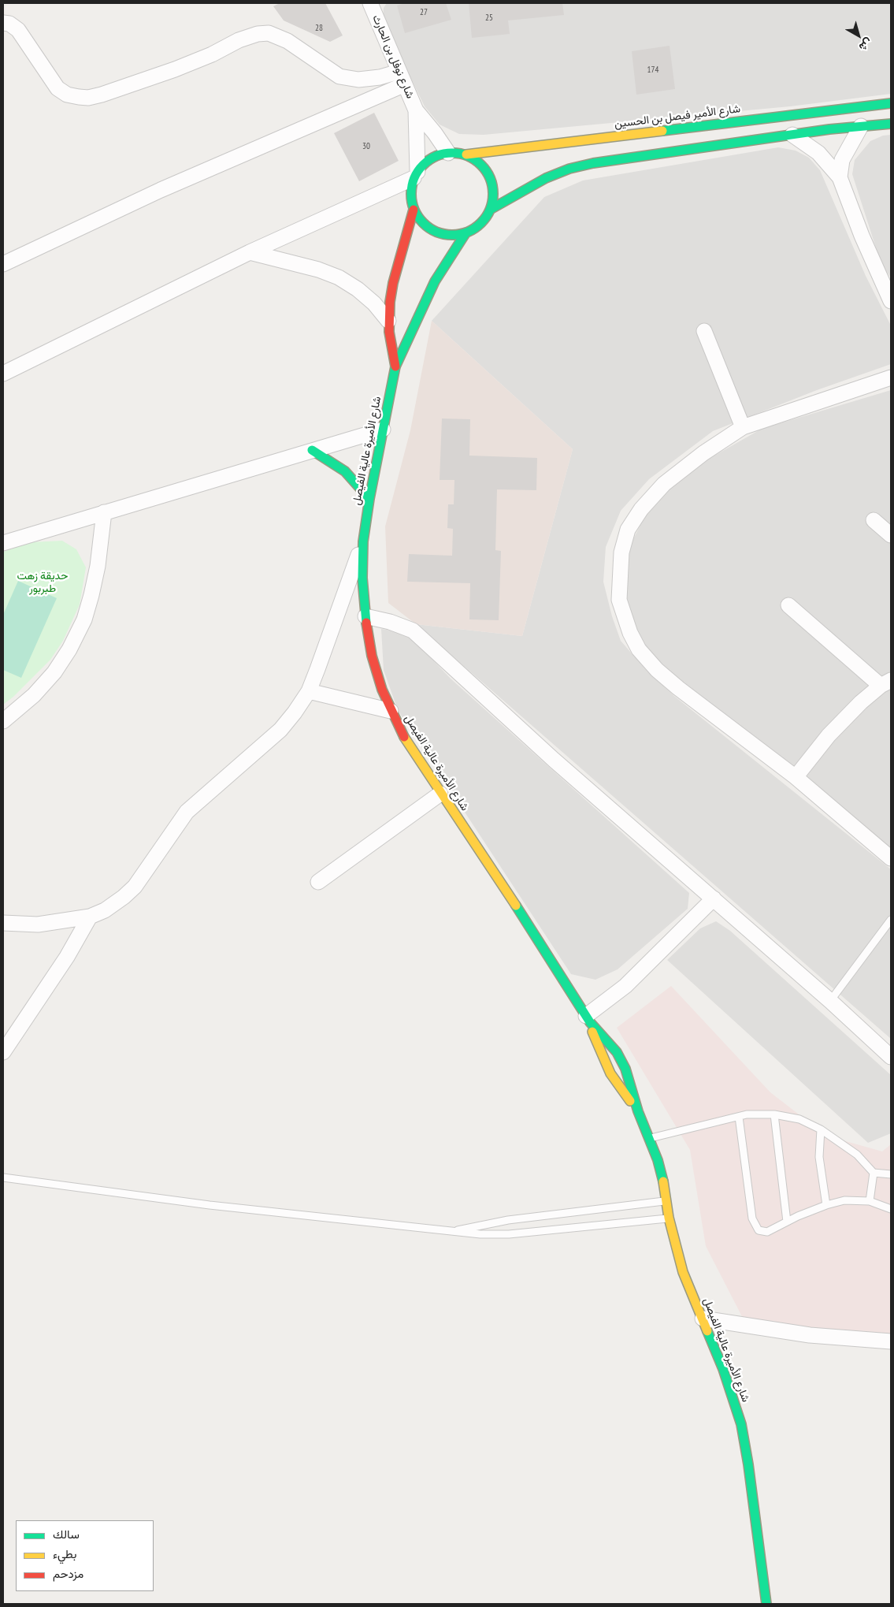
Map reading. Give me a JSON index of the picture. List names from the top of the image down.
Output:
{
  "streets": {
    "street": ["شارع نوفل بن الحارث", "شارع الأمير فيصل بن الحسين", "شارع الأميرة عالية الفيصل"]
  },
  "crossings": [
    ["شارع نوفل بن الحارث", "شارع الأمير فيصل بن الحسين"],
    ["شارع نوفل بن الحارث", "شارع الأميرة عالية الفيصل"],
    ["شارع الأمير فيصل بن الحسين", "شارع الأميرة عالية الفيصل"]
  ],
  "parks": ["حديقة زهت طبربور"],
  "house_numbers": [
    "27",
    "25",
    "28",
    "174",
    "30"
  ],
  "legend": ["سالك", "بطيء", "مزدحم"],
  "north": "bottom right"
}
